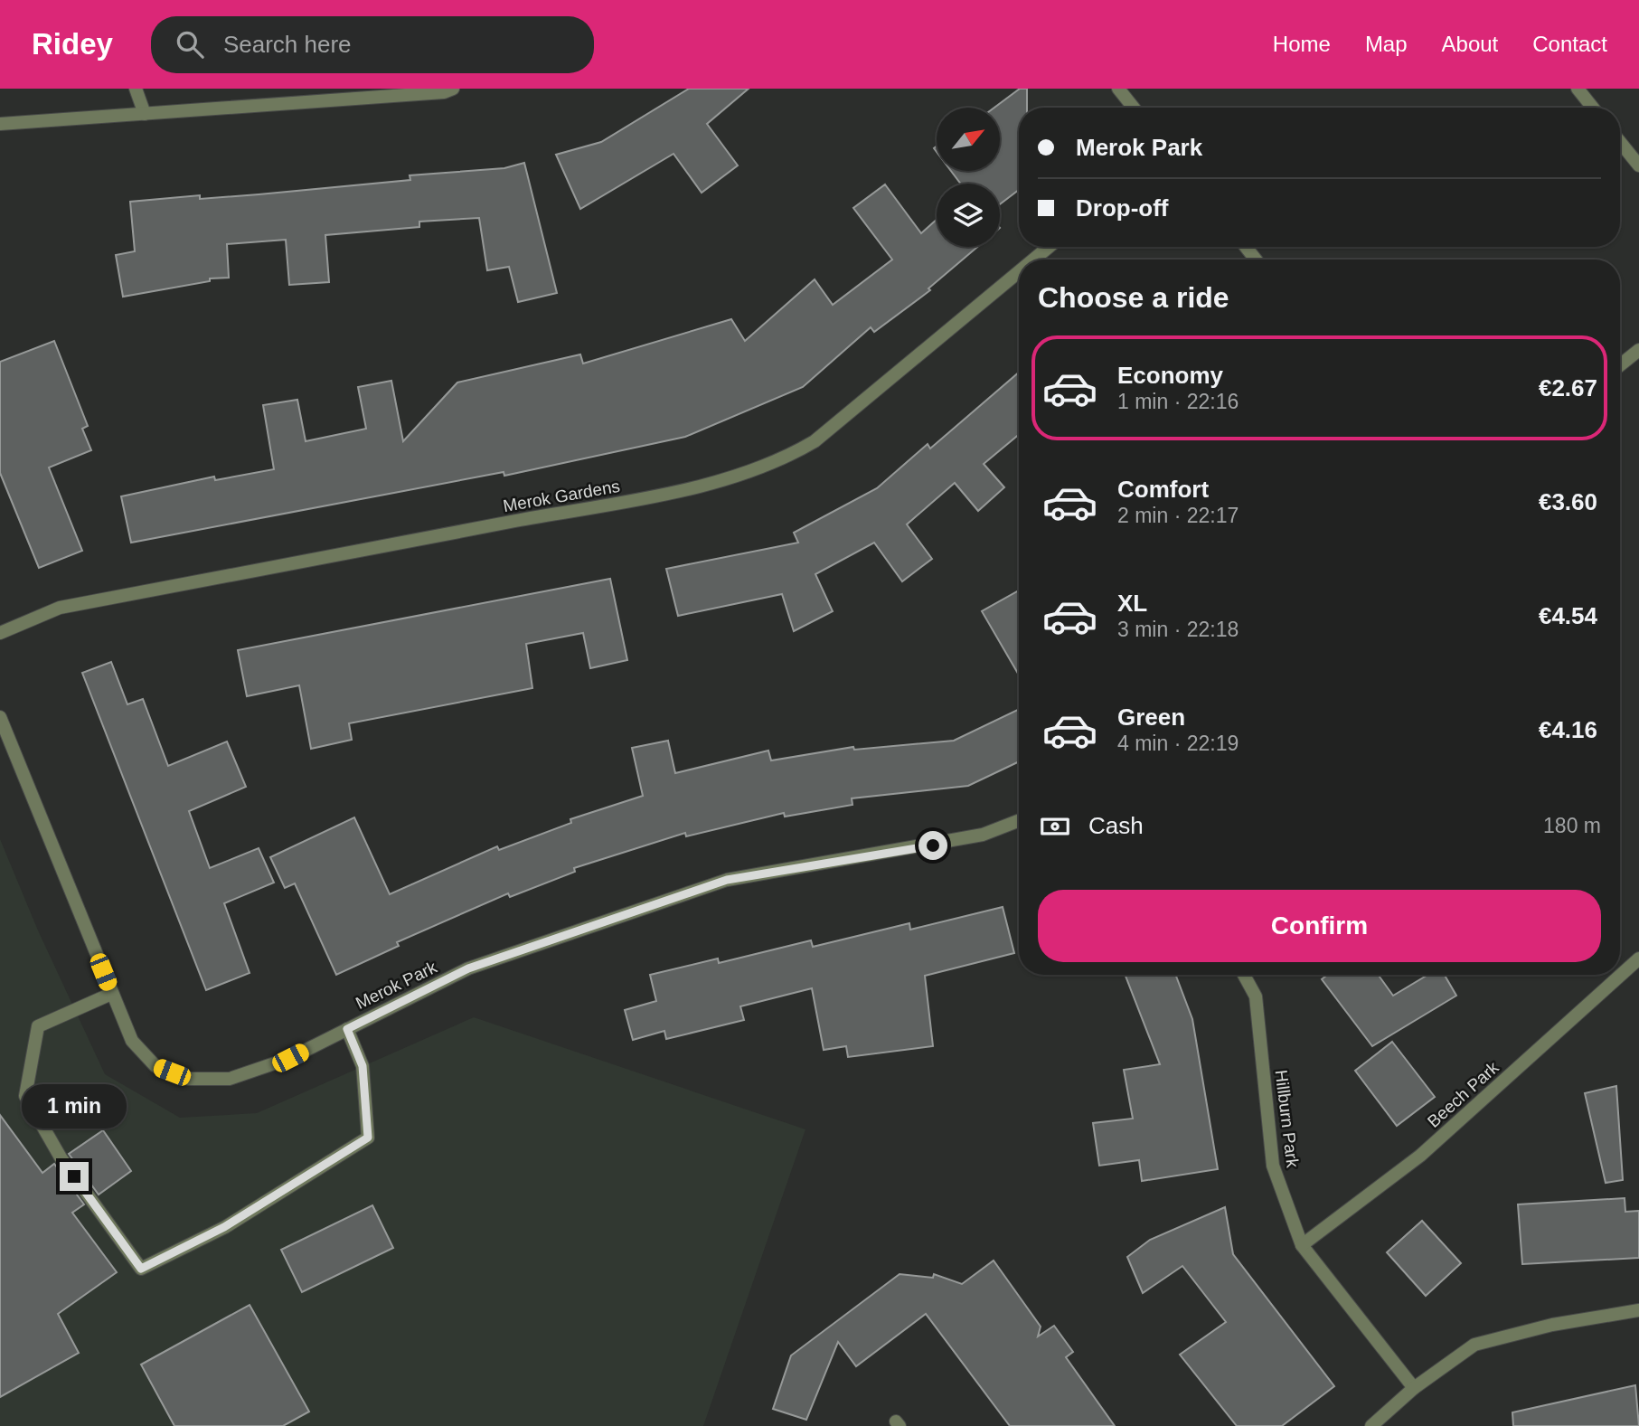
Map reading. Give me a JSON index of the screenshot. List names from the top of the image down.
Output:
{
  "streets": {
    "street": [
      "Merok Gardens",
      "Merok Park",
      "Beech Park",
      "Hillburn Park"
    ]
  },
  "crossings": [
    ["Beech Park", "Hillburn Park"]
  ],
  "north": "top right",
  "page": {
    "header": "Ridey",
    "search": "Search here",
    "nav": [
      "Home",
      "Map",
      "About",
      "Contact"
    ],
    "banner": ["Merok Park", "Drop-off"],
    "heading": "Choose a ride",
    "list": [
      {
        "name": "Economy",
        "note": "1 min · 22:16",
        "value": "€2.67"
      },
      {
        "name": "Comfort",
        "note": "2 min · 22:17",
        "value": "€3.60"
      },
      {
        "name": "XL",
        "note": "3 min · 22:18",
        "value": "€4.54"
      },
      {
        "name": "Green",
        "note": "4 min · 22:19",
        "value": "€4.16"
      }
    ],
    "pay": ["Cash", "180 m"],
    "buttons": "Confirm",
    "bubble": "1 min"
  }
}
